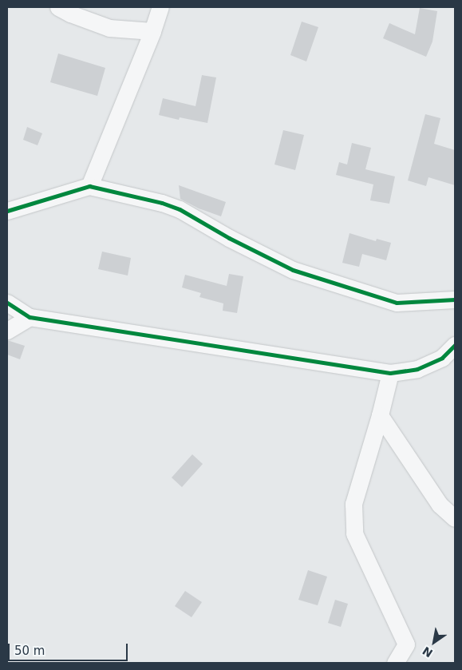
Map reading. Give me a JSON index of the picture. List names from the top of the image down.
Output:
{
  "scale_bar": "50 m",
  "north": "bottom left"
}
